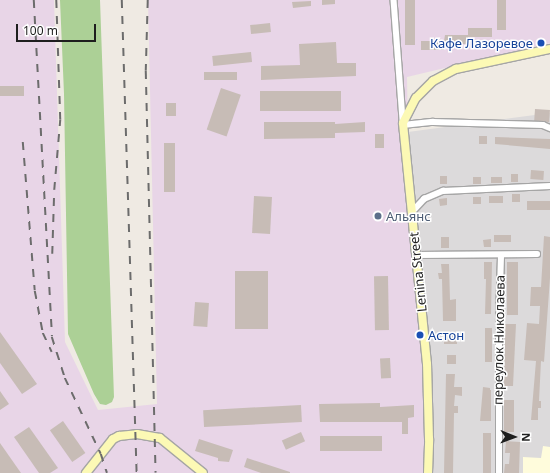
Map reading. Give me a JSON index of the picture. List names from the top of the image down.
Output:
{
  "streets": {
    "main road": ["Lenina Street"],
    "street": ["переулок Николаева"]
  },
  "crossings": [
    ["Lenina Street", "переулок Николаева"]
  ],
  "places": ["Кафе Лазоревое", "Альянс", "Астон"],
  "scale_bar": "100 m",
  "north": "right"
}
